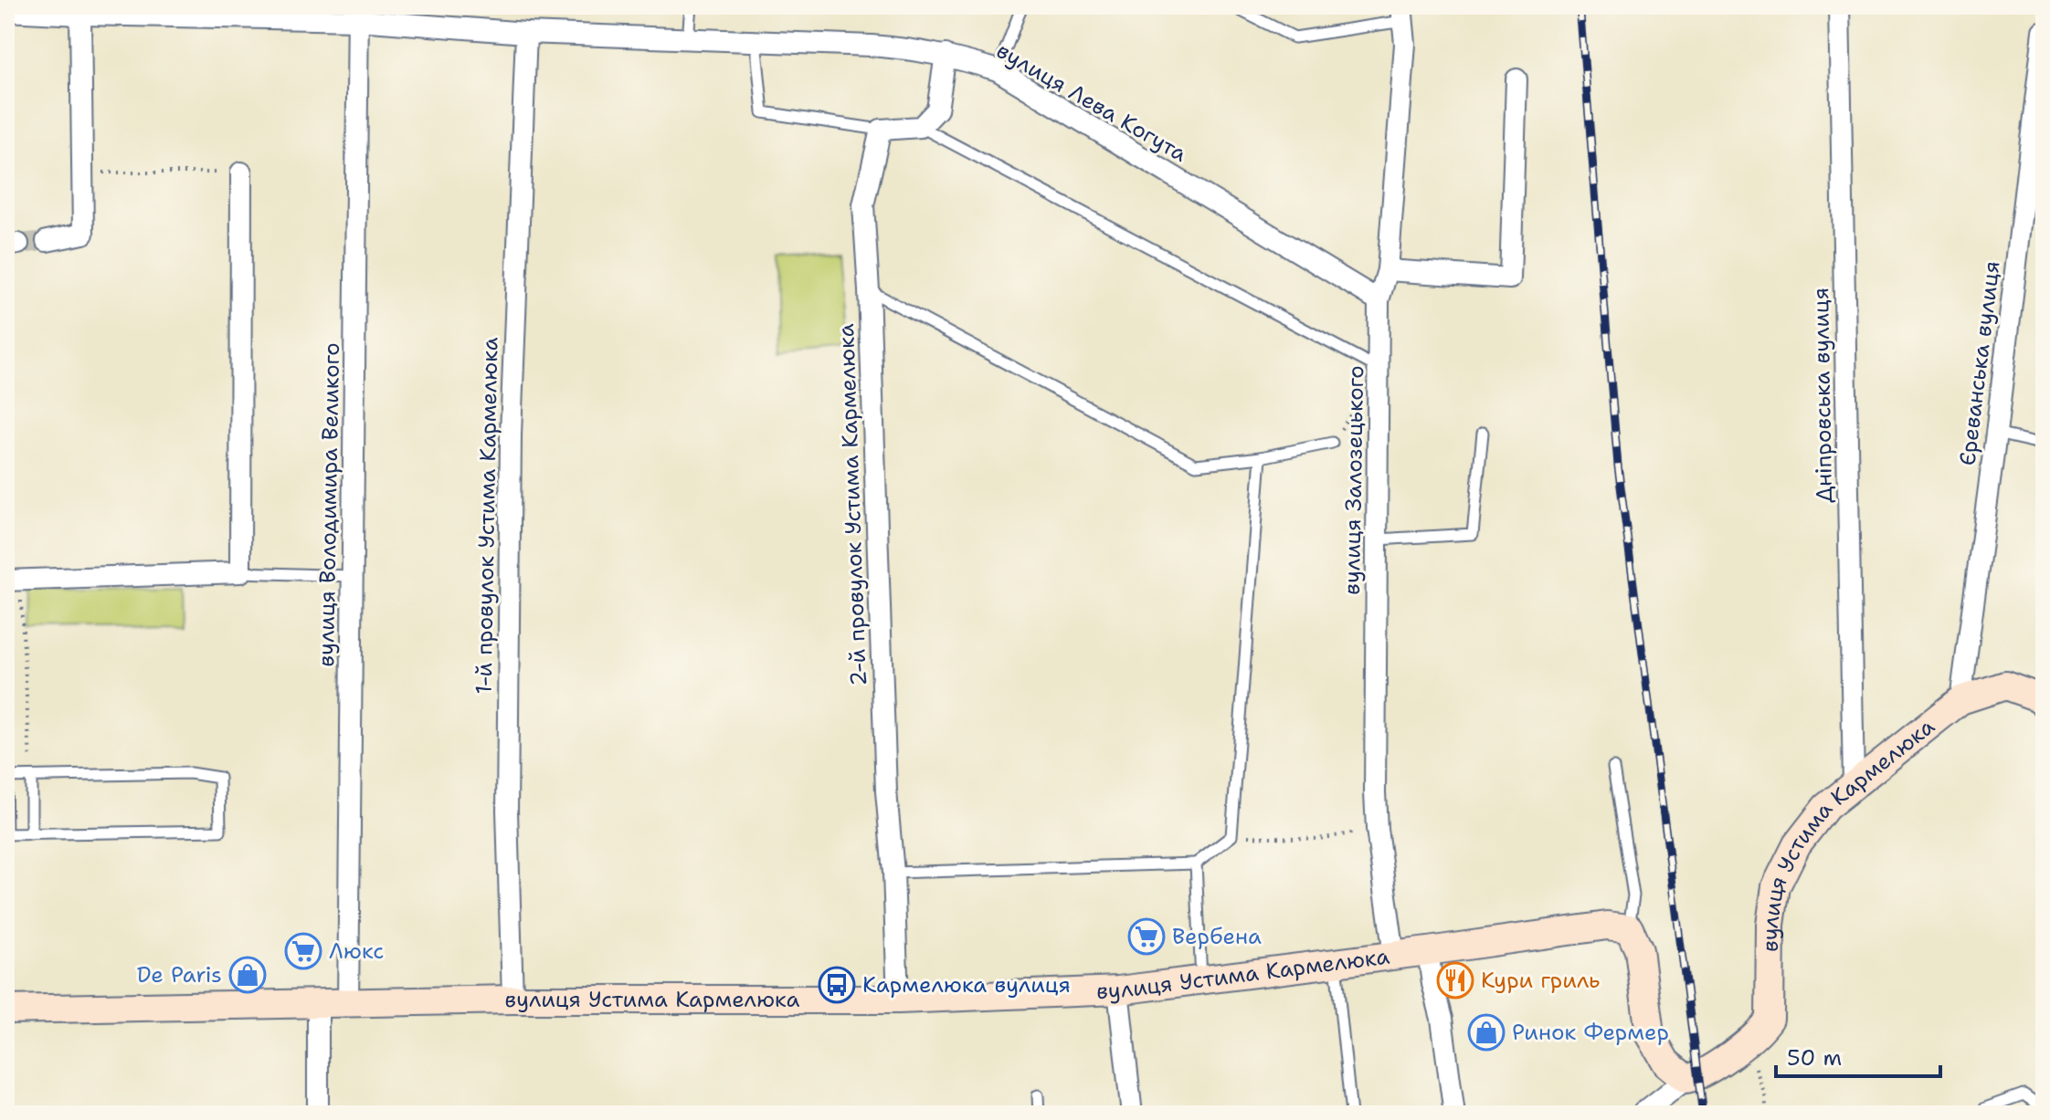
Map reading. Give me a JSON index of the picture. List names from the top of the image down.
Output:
{
  "streets": {
    "street": [
      "вулиця Лева Когута",
      "Єреванська вулиця",
      "Дніпровська вулиця",
      "вулиця Залозецького",
      "вулиця Володимира Великого",
      "2-й провулок Устима Кармелюка",
      "1-й провулок Устима Кармелюка",
      "вулиця Устима Кармелюка"
    ]
  },
  "crossings": [
    ["вулиця Лева Когута", "вулиця Залозецького"],
    ["вулиця Лева Когута", "вулиця Володимира Великого"],
    ["вулиця Лева Когута", "1-й провулок Устима Кармелюка"],
    ["Єреванська вулиця", "вулиця Устима Кармелюка"],
    ["Дніпровська вулиця", "вулиця Устима Кармелюка"],
    ["вулиця Залозецького", "вулиця Устима Кармелюка"],
    ["вулиця Володимира Великого", "вулиця Устима Кармелюка"],
    ["2-й провулок Устима Кармелюка", "вулиця Устима Кармелюка"],
    ["1-й провулок Устима Кармелюка", "вулиця Устима Кармелюка"]
  ],
  "places": {
    "supermarket": ["Вербена", "Люкс"],
    "shop": ["De Paris", "Ринок Фермер"],
    "restaurant": ["Кури гриль"],
    "bus stop": ["Кармелюка вулиця"]
  },
  "scale_bar": "50 m"
}
